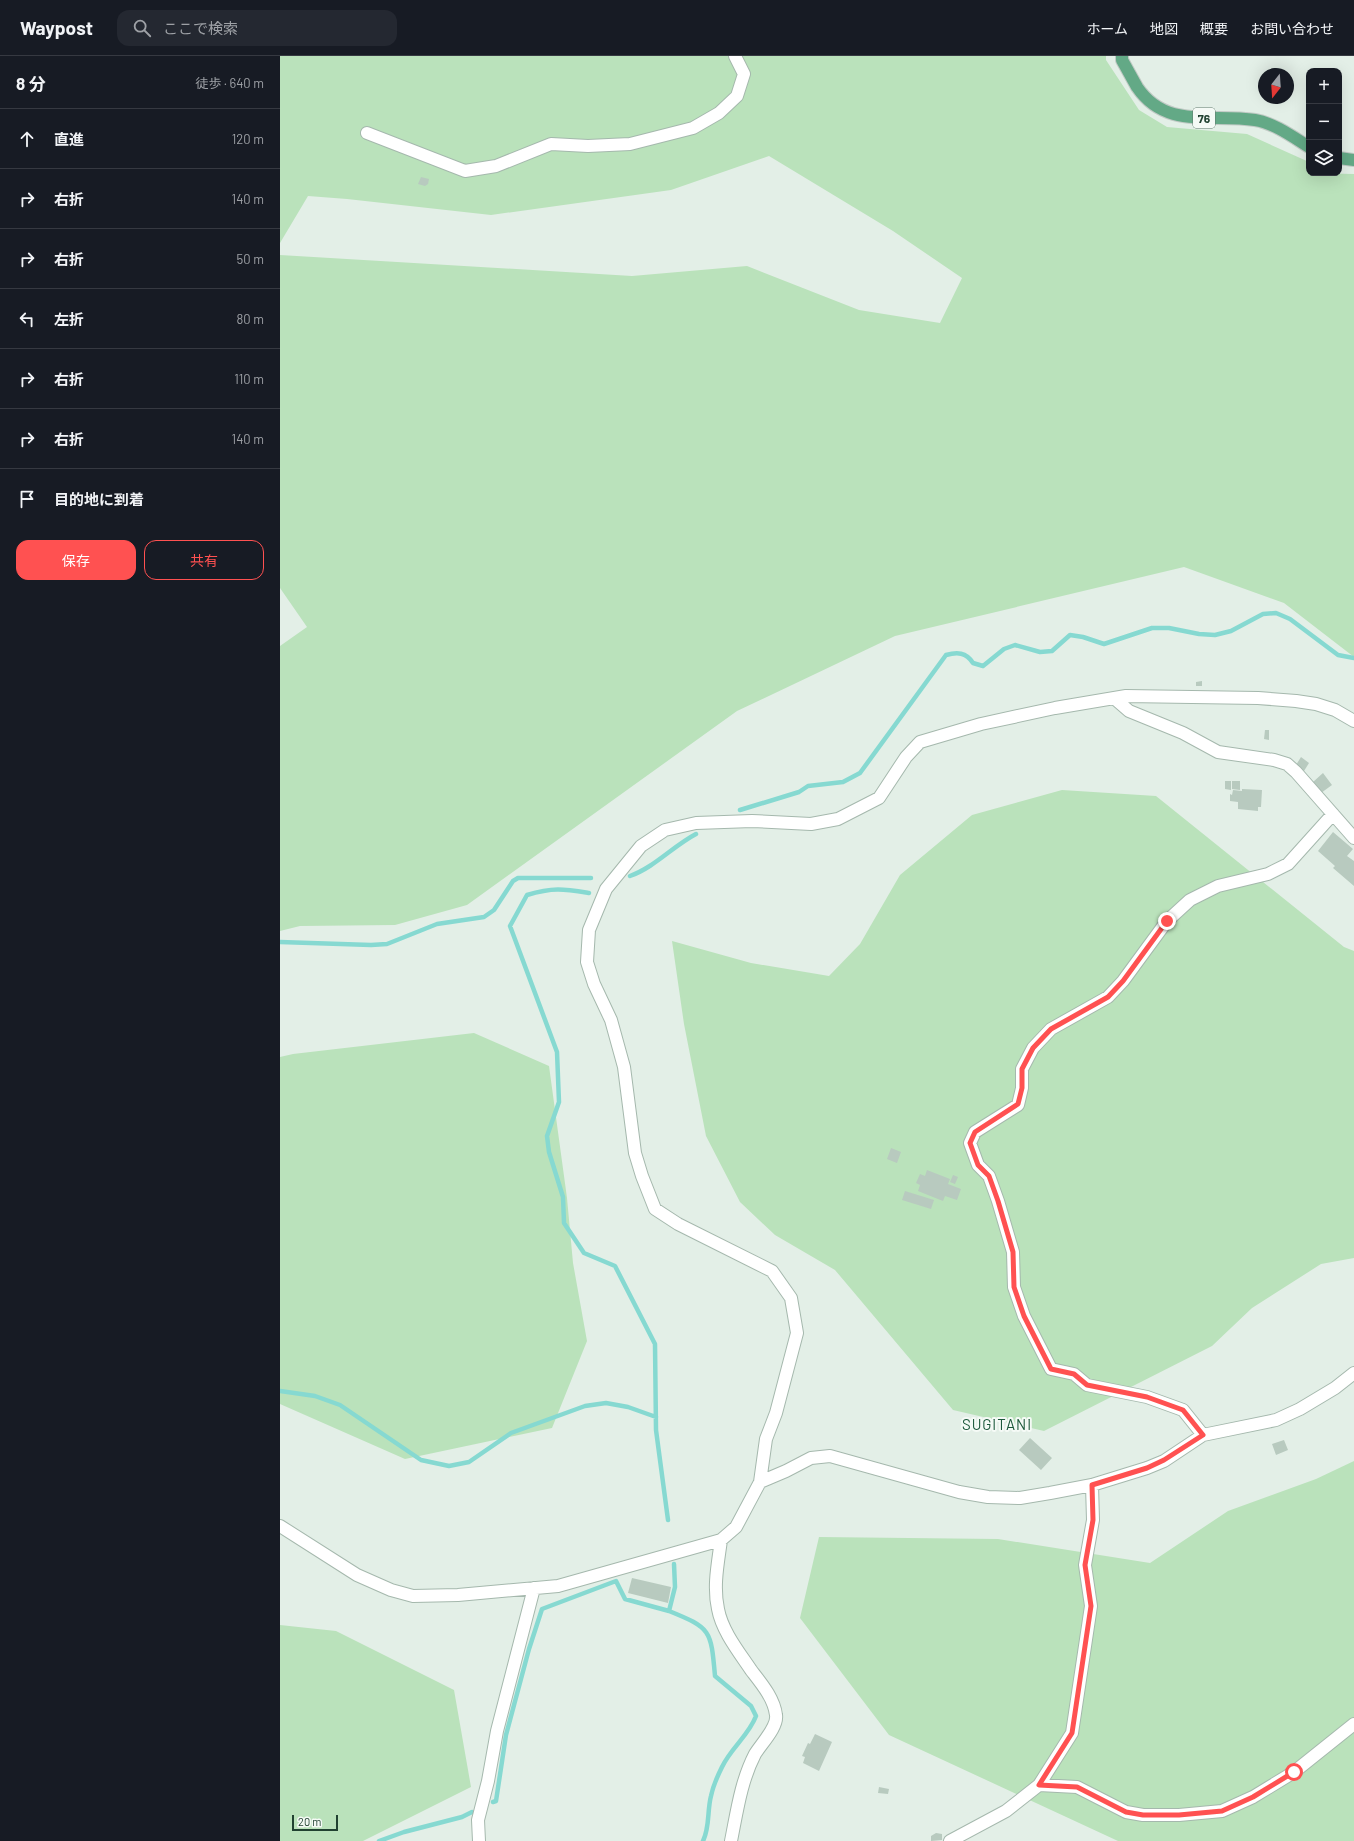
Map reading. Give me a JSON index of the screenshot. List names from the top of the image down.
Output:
{
  "streets": {
    "main road": ["76"]
  },
  "districts": ["SUGITANI"],
  "scale_bar": "20 m",
  "north": "bottom",
  "page": {
    "header": "Waypost",
    "search": "ここで検索",
    "nav": [
      "ホーム",
      "地図",
      "概要",
      "お問い合わせ"
    ],
    "heading": ["8 分", "徒歩 · 640 m"],
    "map_buttons": ["+", "−"],
    "list": [
      ["直進", "120 m"],
      ["右折", "140 m"],
      ["右折", "50 m"],
      ["左折", "80 m"],
      ["右折", "110 m"],
      ["右折", "140 m"],
      "目的地に到着"
    ],
    "buttons": ["保存", "共有"],
    "scale": "20 m"
  }
}
